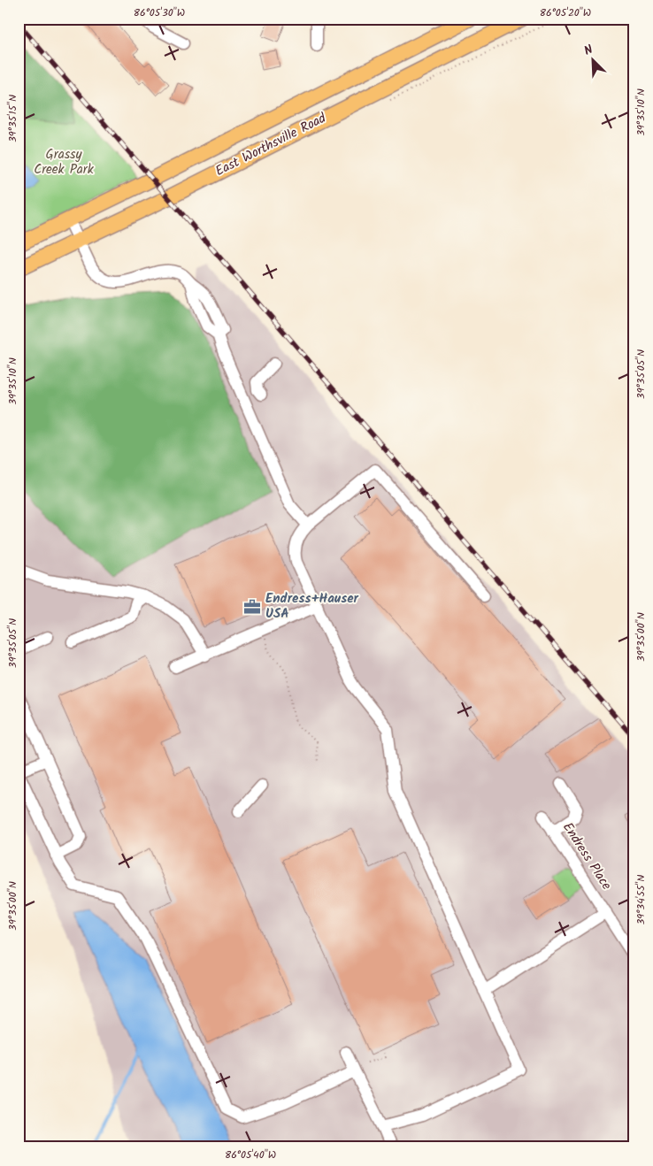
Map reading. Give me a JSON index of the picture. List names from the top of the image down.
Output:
{
  "streets": {
    "main road": ["East Worthsville Road"],
    "street": ["Endress Place"]
  },
  "parks": ["Grassy Creek Park"],
  "places": {
    "office": ["Endress+Hauser USA"]
  },
  "north": "top left",
  "coordinates": [
    "86°05'30\"W",
    "86°05'20\"W",
    "39°35'10\"N",
    "39°35'15\"N",
    "39°35'05\"N",
    "39°35'00\"N",
    "39°34'55\"N",
    "86°05'40\"W"
  ]
}
